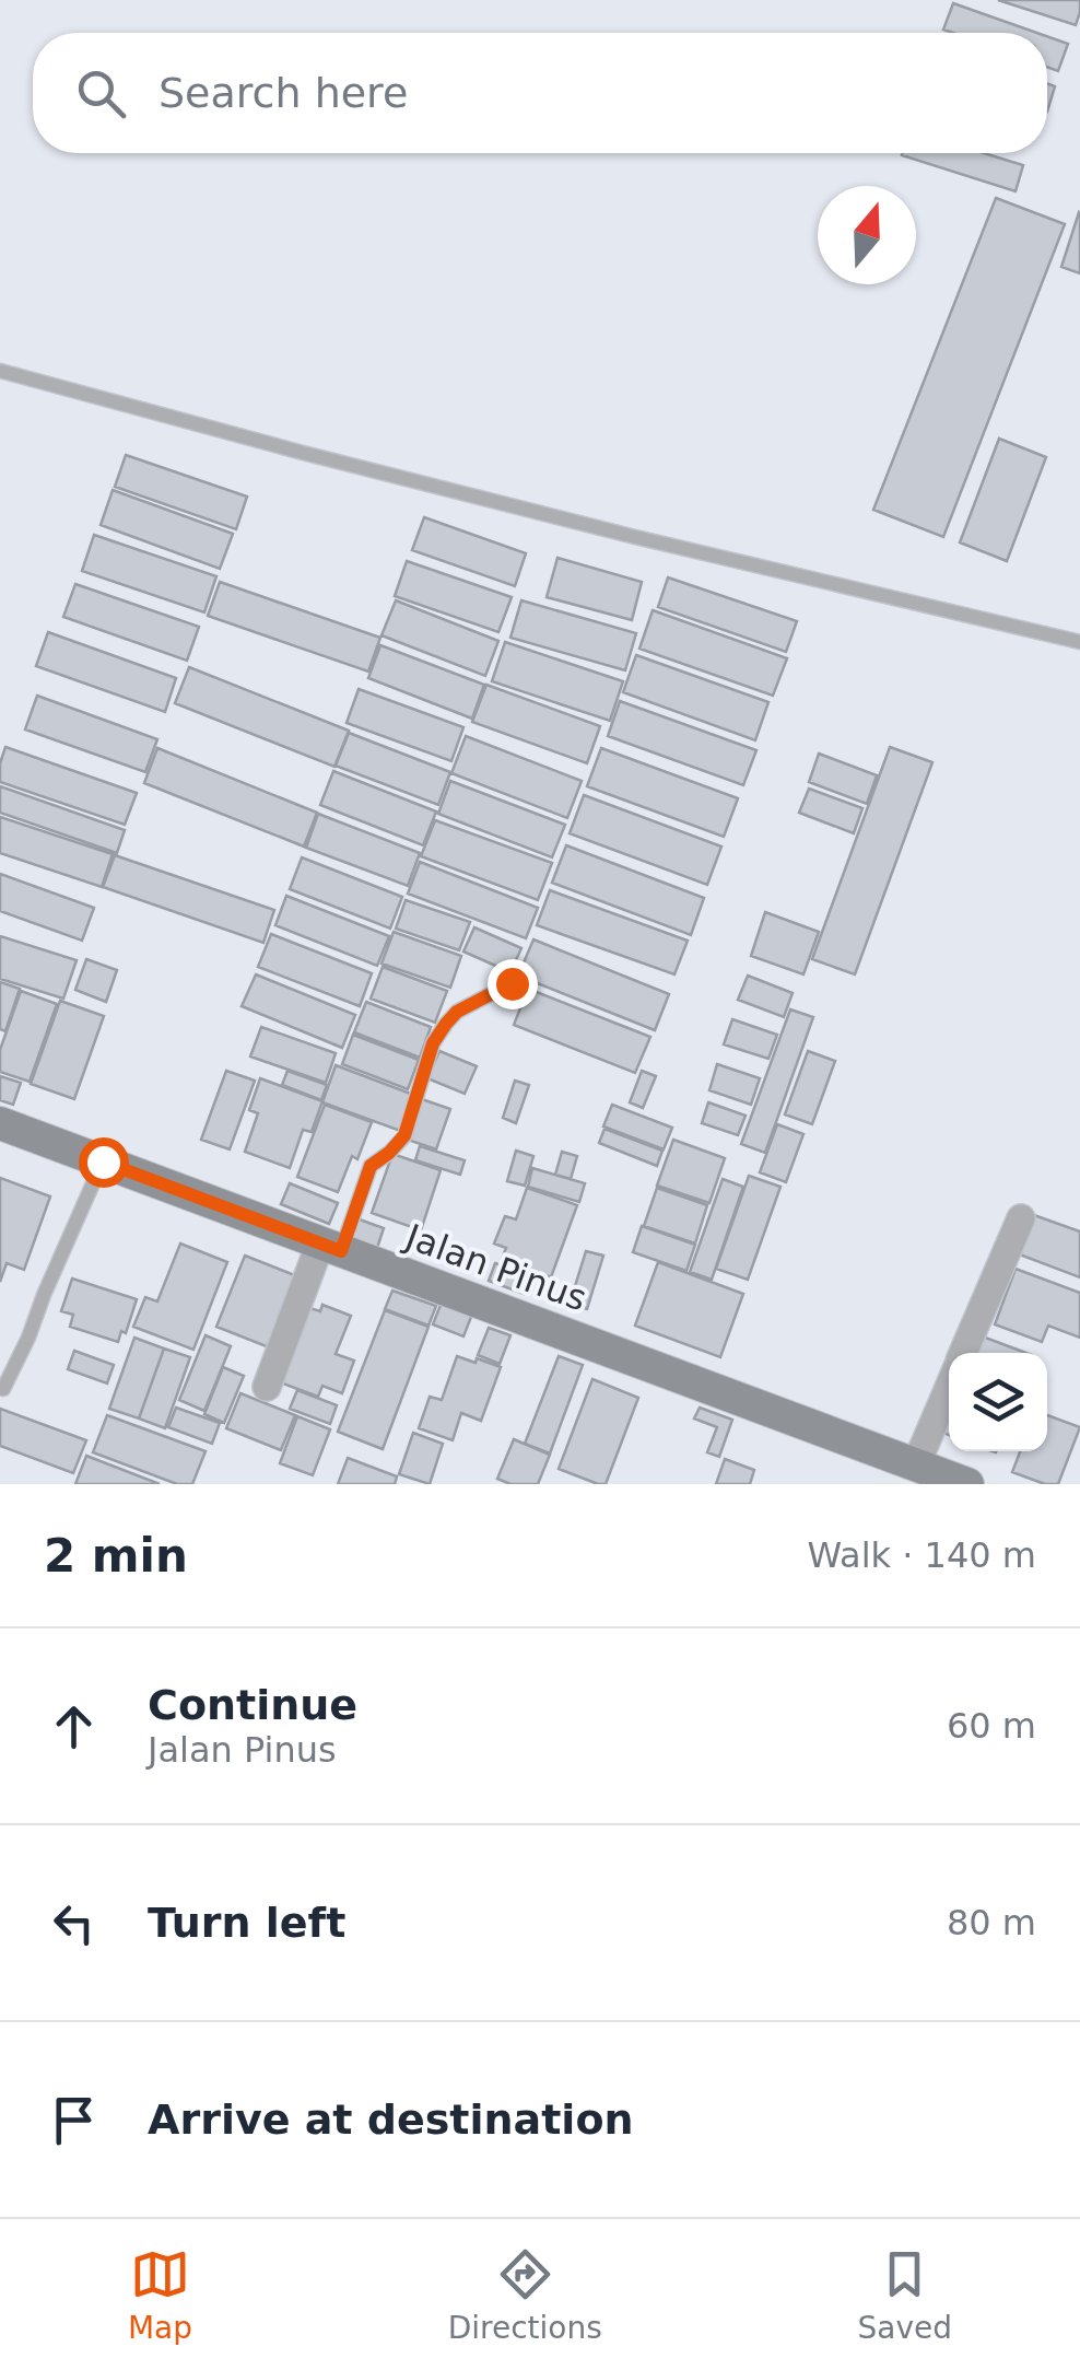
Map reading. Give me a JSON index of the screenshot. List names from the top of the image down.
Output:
{
  "streets": {
    "street": ["Jalan Pinus"]
  },
  "north": "top",
  "page": {
    "search": "Search here",
    "heading": ["2 min", "Walk · 140 m"],
    "list": [
      ["Continue", "Jalan Pinus", "60 m"],
      ["Turn left", "80 m"],
      "Arrive at destination"
    ],
    "nav": ["Map", "Directions", "Saved"]
  }
}
